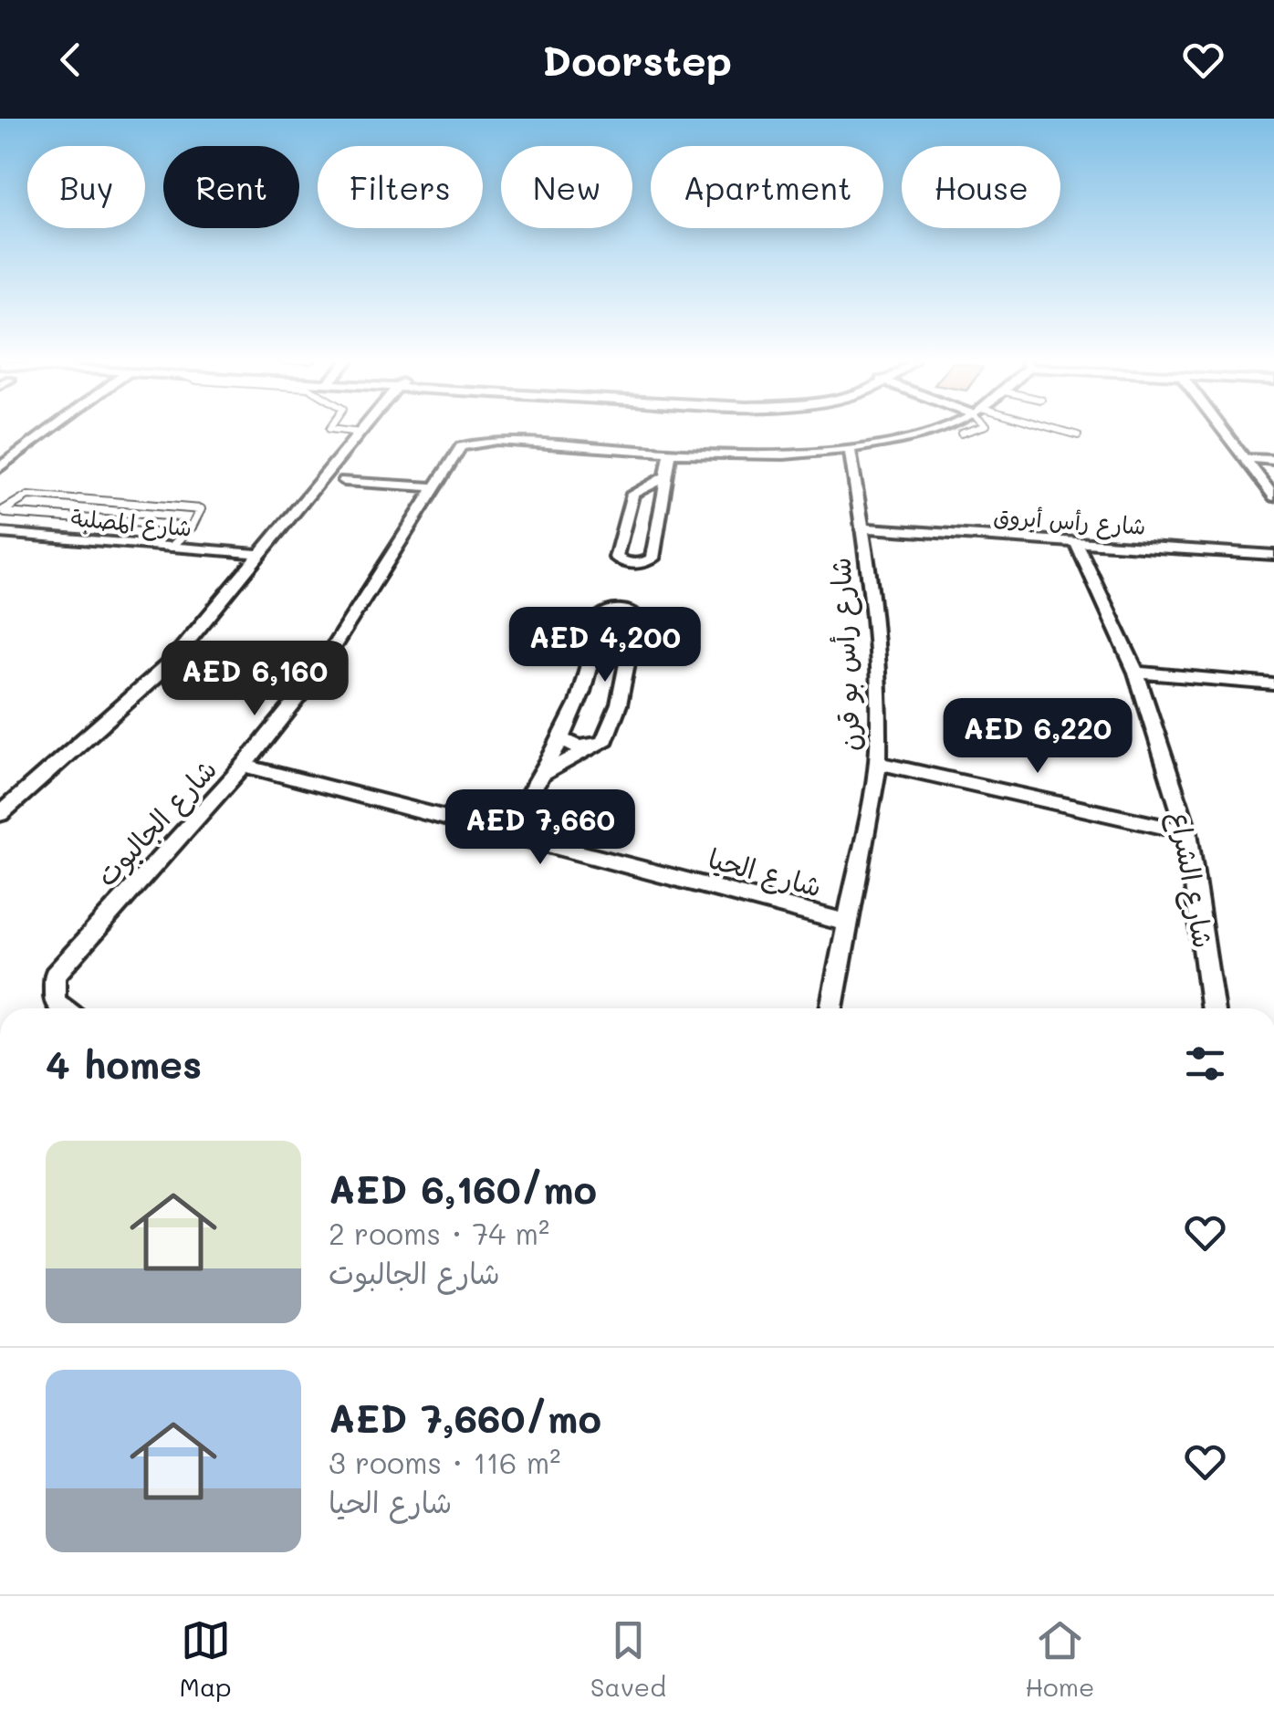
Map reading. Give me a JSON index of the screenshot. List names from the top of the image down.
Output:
{
  "streets": {
    "street": [
      "شارع رأس أبروق",
      "شارع المصلبة",
      "شارع رأس بو قرن",
      "شارع الجالبوت",
      "شارع الحيا",
      "شارع الشراع"
    ]
  },
  "crossings": [
    ["شارع رأس أبروق", "شارع رأس بو قرن"],
    ["شارع رأس أبروق", "شارع الشراع"],
    ["شارع رأس بو قرن", "شارع الحيا"],
    ["شارع الجالبوت", "شارع الحيا"]
  ],
  "page": {
    "header": "Doorstep",
    "chip": [
      "Buy",
      "Rent",
      "Filters",
      "New",
      "Apartment",
      "House"
    ],
    "price": [
      "AED 4,200",
      "AED 6,160",
      "AED 6,220",
      "AED 7,660"
    ],
    "heading": "4 homes",
    "list": [
      {
        "name": "AED 6,160/mo",
        "note": "2 rooms · 74 m² · شارع الجالبوت"
      },
      {
        "name": "AED 7,660/mo",
        "note": "3 rooms · 116 m² · شارع الحيا"
      }
    ],
    "tabs": ["Map", "Saved", "Home"]
  }
}
